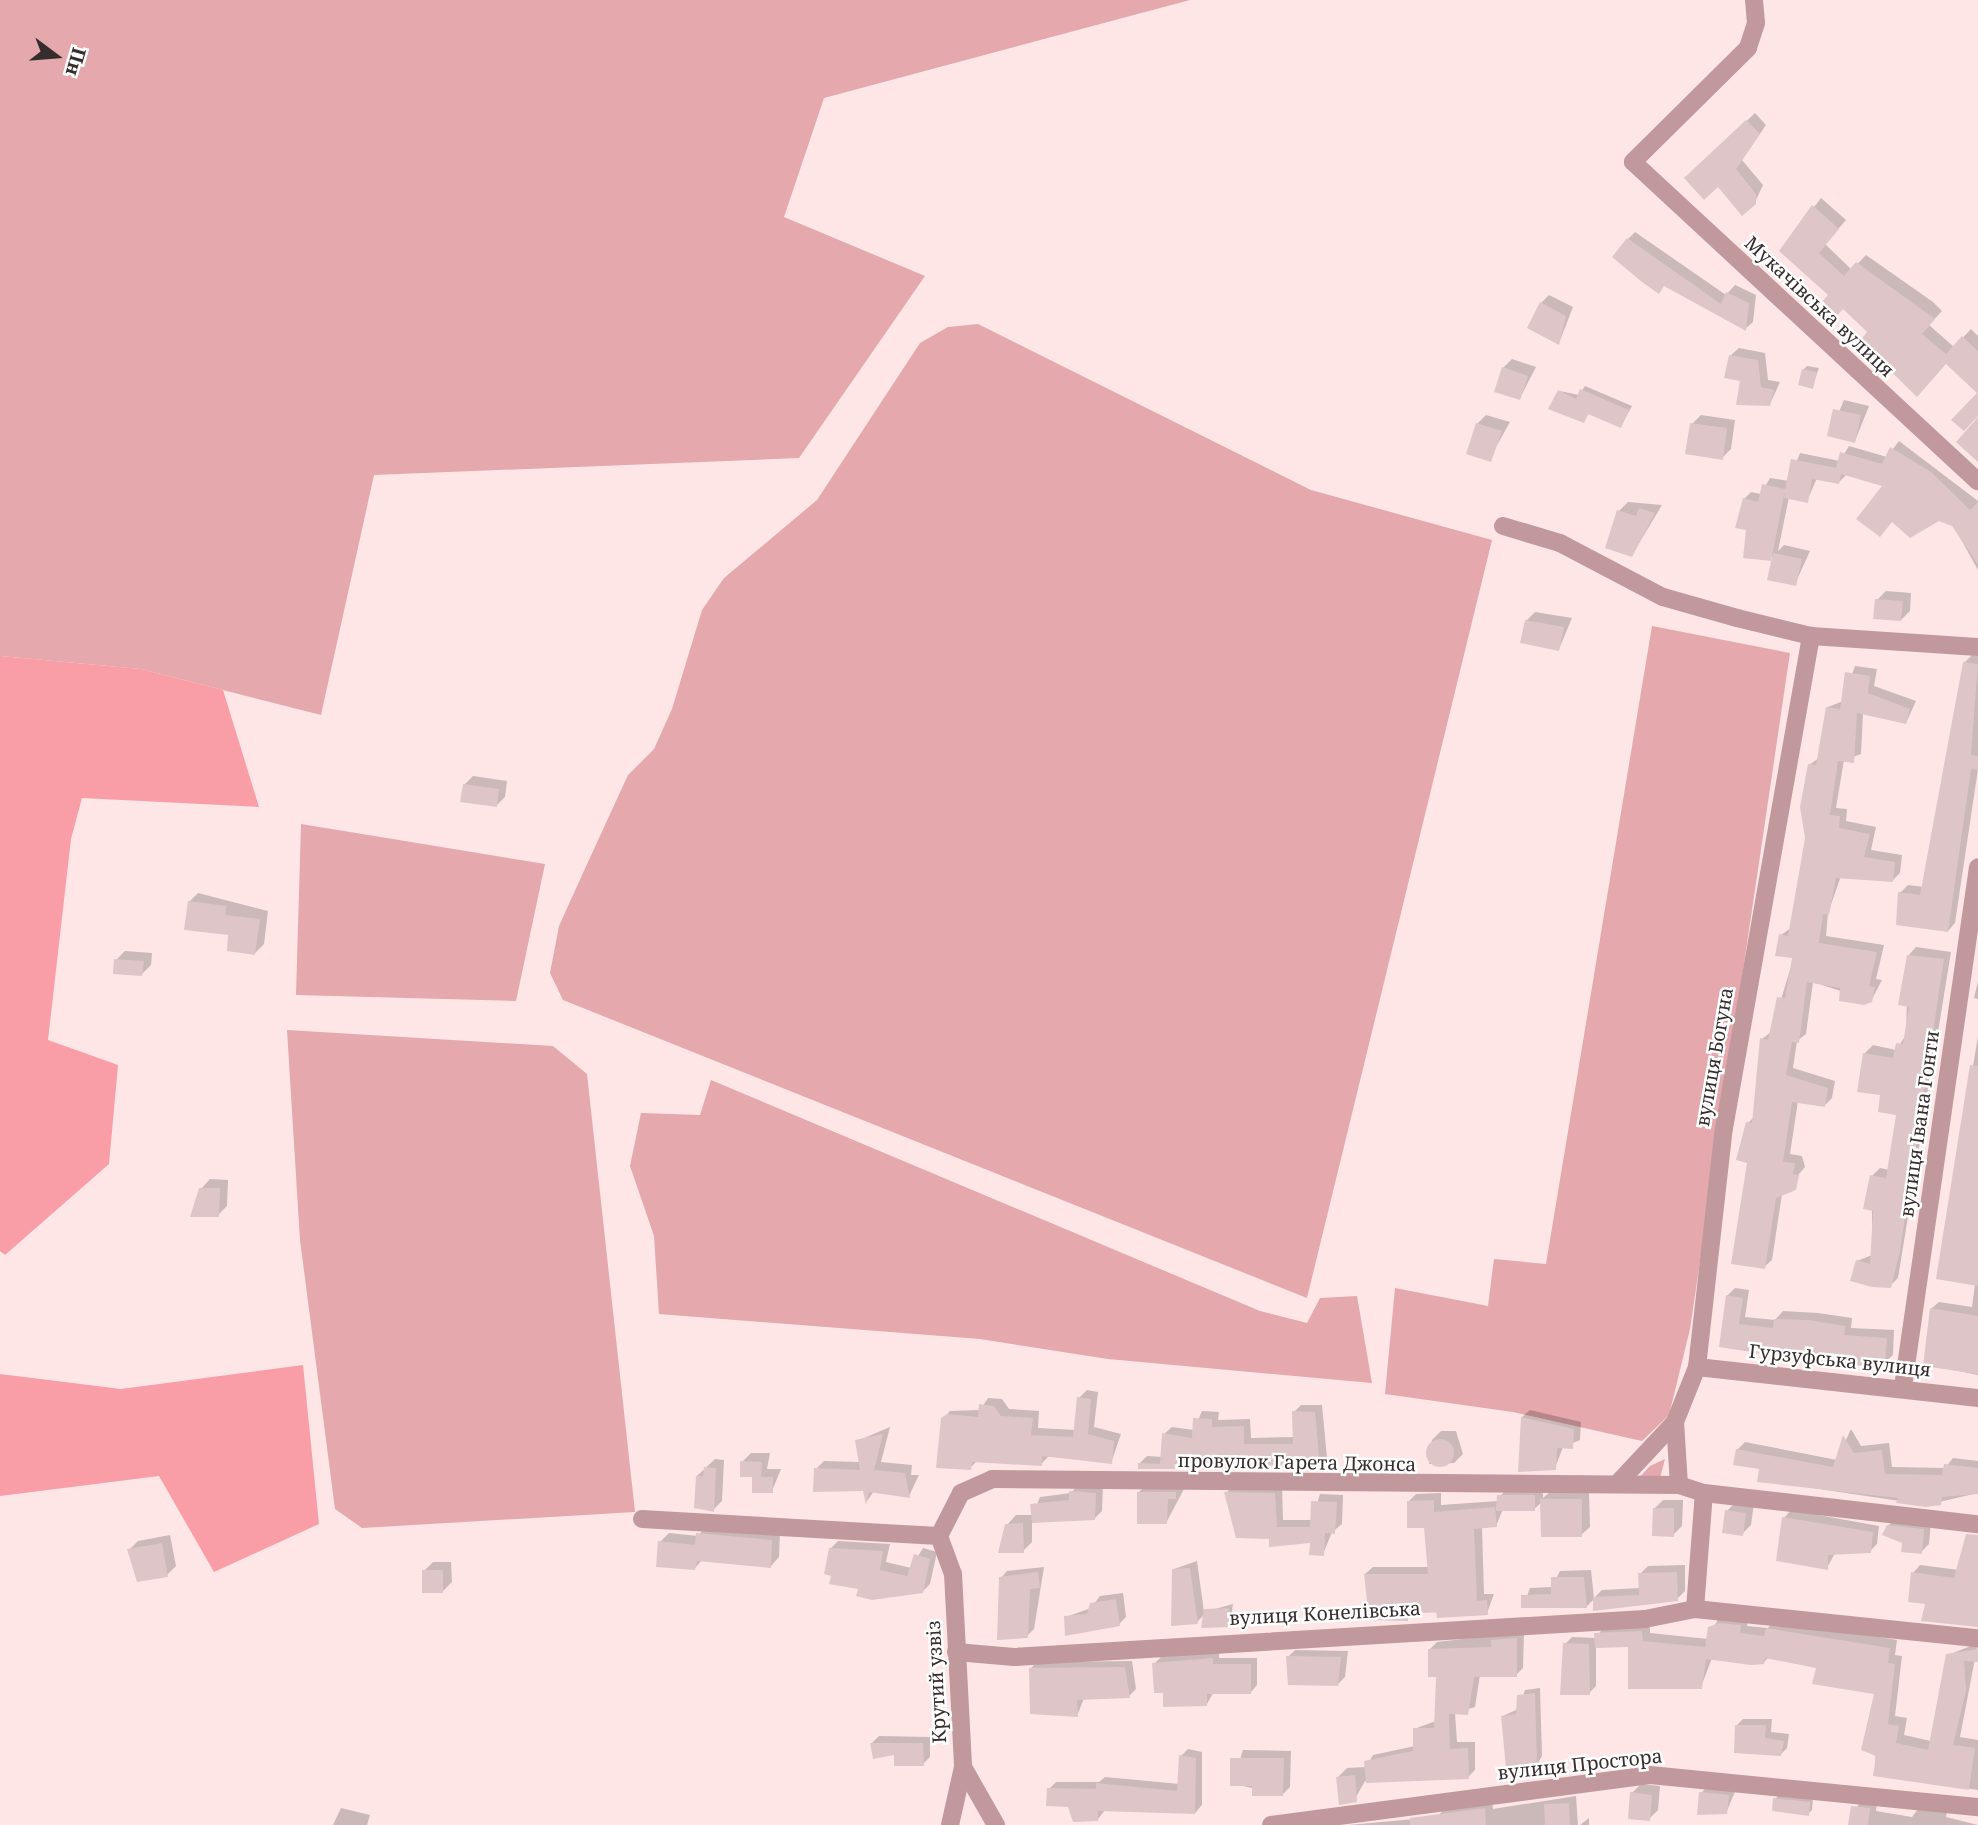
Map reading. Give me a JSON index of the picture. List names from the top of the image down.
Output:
{
  "streets": {
    "street": [
      "Мукачівська вулиця",
      "вулиця Богуна",
      "вулиця Івана Гонти",
      "Гурзуфська вулиця",
      "провулок Гарета Джонса",
      "вулиця Конелівська",
      "Крутий узвіз",
      "вулиця Простора"
    ]
  },
  "crossings": [
    ["вулиця Богуна", "Гурзуфська вулиця"],
    ["вулиця Богуна", "провулок Гарета Джонса"],
    ["вулиця Івана Гонти", "Гурзуфська вулиця"],
    ["провулок Гарета Джонса", "Крутий узвіз"],
    ["вулиця Конелівська", "Крутий узвіз"]
  ],
  "north": "right"
}
